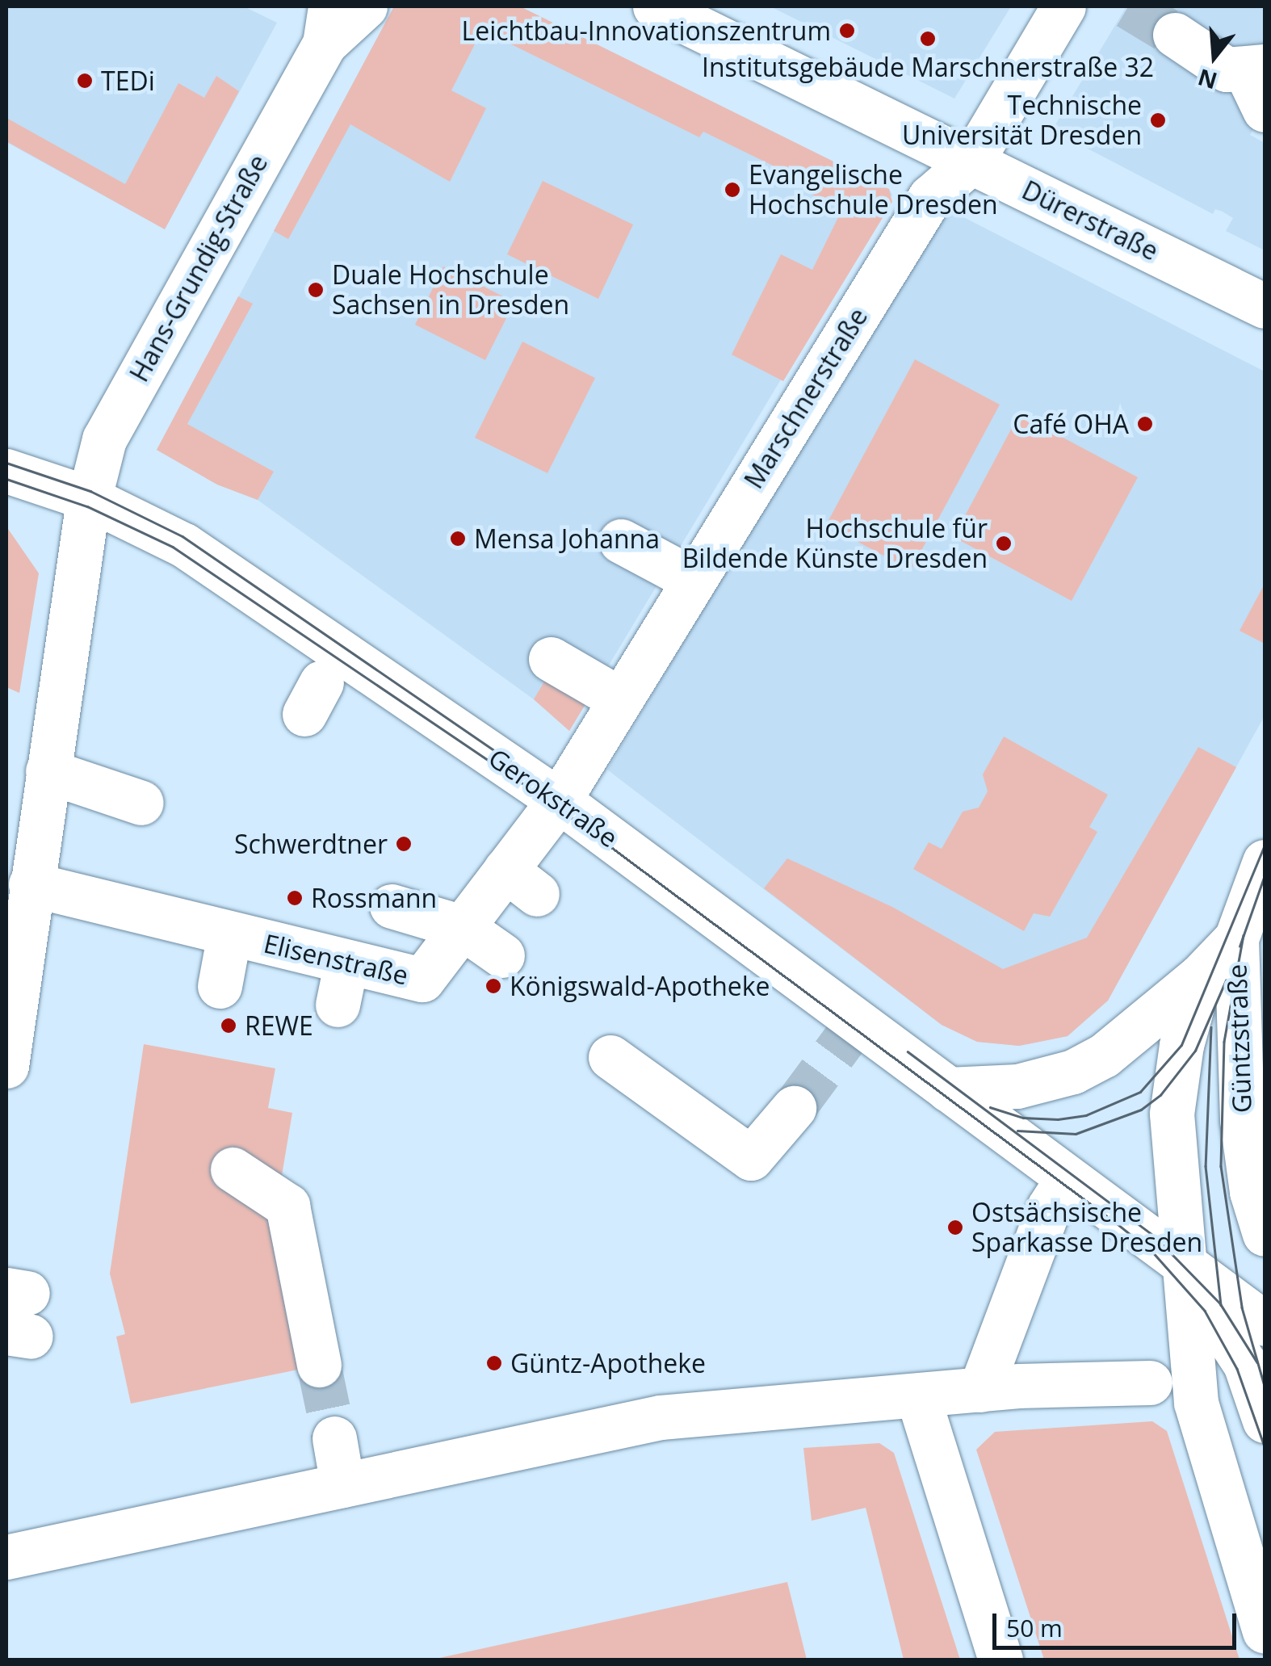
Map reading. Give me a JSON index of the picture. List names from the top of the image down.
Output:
{
  "streets": {
    "street": [
      "Dürerstraße",
      "Hans-Grundig-Straße",
      "Marschnerstraße",
      "Gerokstraße",
      "Elisenstraße",
      "Güntzstraße"
    ]
  },
  "crossings": [
    ["Dürerstraße", "Marschnerstraße"],
    ["Hans-Grundig-Straße", "Gerokstraße"],
    ["Marschnerstraße", "Gerokstraße"],
    ["Marschnerstraße", "Elisenstraße"],
    ["Gerokstraße", "Elisenstraße"],
    ["Gerokstraße", "Güntzstraße"]
  ],
  "places": [
    "Leichtbau-Innovationszentrum",
    "Institutsgebäude Marschnerstraße 32",
    "TEDi",
    "Technische Universität Dresden",
    "Evangelische Hochschule Dresden",
    "Duale Hochschule Sachsen in Dresden",
    "Café OHA",
    "Mensa Johanna",
    "Hochschule für Bildende Künste Dresden",
    "Schwerdtner",
    "Rossmann",
    "Königswald-Apotheke",
    "REWE",
    "Ostsächsische Sparkasse Dresden",
    "Güntz-Apotheke"
  ],
  "scale_bar": "50 m",
  "north": "bottom"
}
